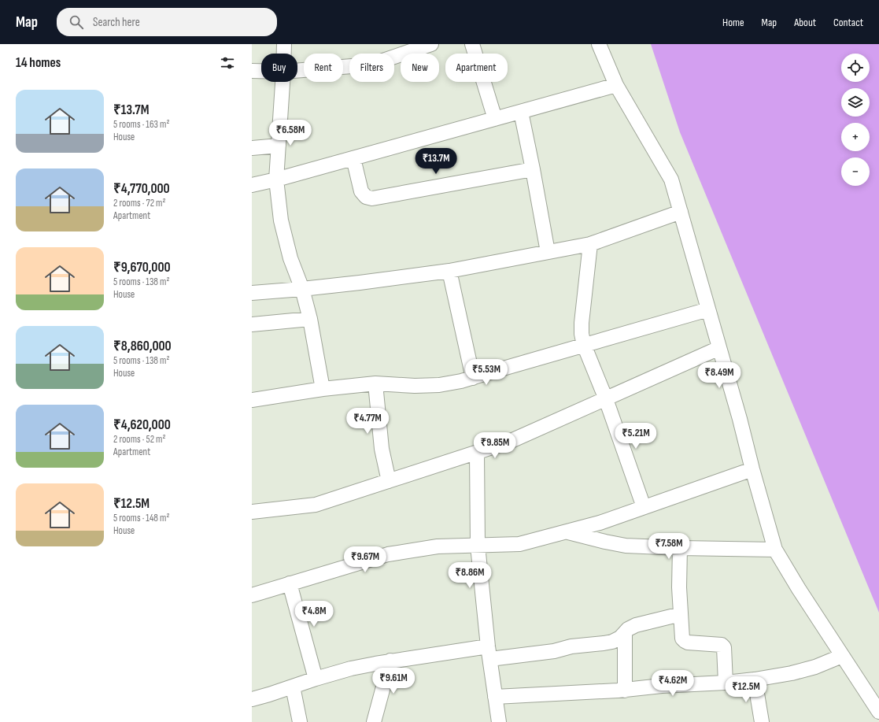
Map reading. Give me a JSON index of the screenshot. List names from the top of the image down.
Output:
{
  "page": {
    "header": "Map",
    "search": "Search here",
    "nav": [
      "Home",
      "Map",
      "About",
      "Contact"
    ],
    "heading": "14 homes",
    "map_buttons": ["+", "−"],
    "chip": [
      "Buy",
      "Rent",
      "Filters",
      "New",
      "Apartment"
    ],
    "list": [
      {
        "name": "₹13.7M",
        "note": "5 rooms · 163 m² · House"
      },
      {
        "name": "₹4,770,000",
        "note": "2 rooms · 72 m² · Apartment"
      },
      {
        "name": "₹9,670,000",
        "note": "5 rooms · 138 m² · House"
      },
      {
        "name": "₹8,860,000",
        "note": "5 rooms · 138 m² · House"
      },
      {
        "name": "₹4,620,000",
        "note": "2 rooms · 52 m² · Apartment"
      },
      {
        "name": "₹12.5M",
        "note": "5 rooms · 148 m² · House"
      }
    ],
    "price": [
      "₹6.58M",
      "₹13.7M",
      "₹5.53M",
      "₹8.49M",
      "₹4.77M",
      "₹5.21M",
      "₹9.85M",
      "₹7.58M",
      "₹9.67M",
      "₹8.86M",
      "₹4.8M",
      "₹9.61M",
      "₹4.62M",
      "₹12.5M"
    ]
  }
}
